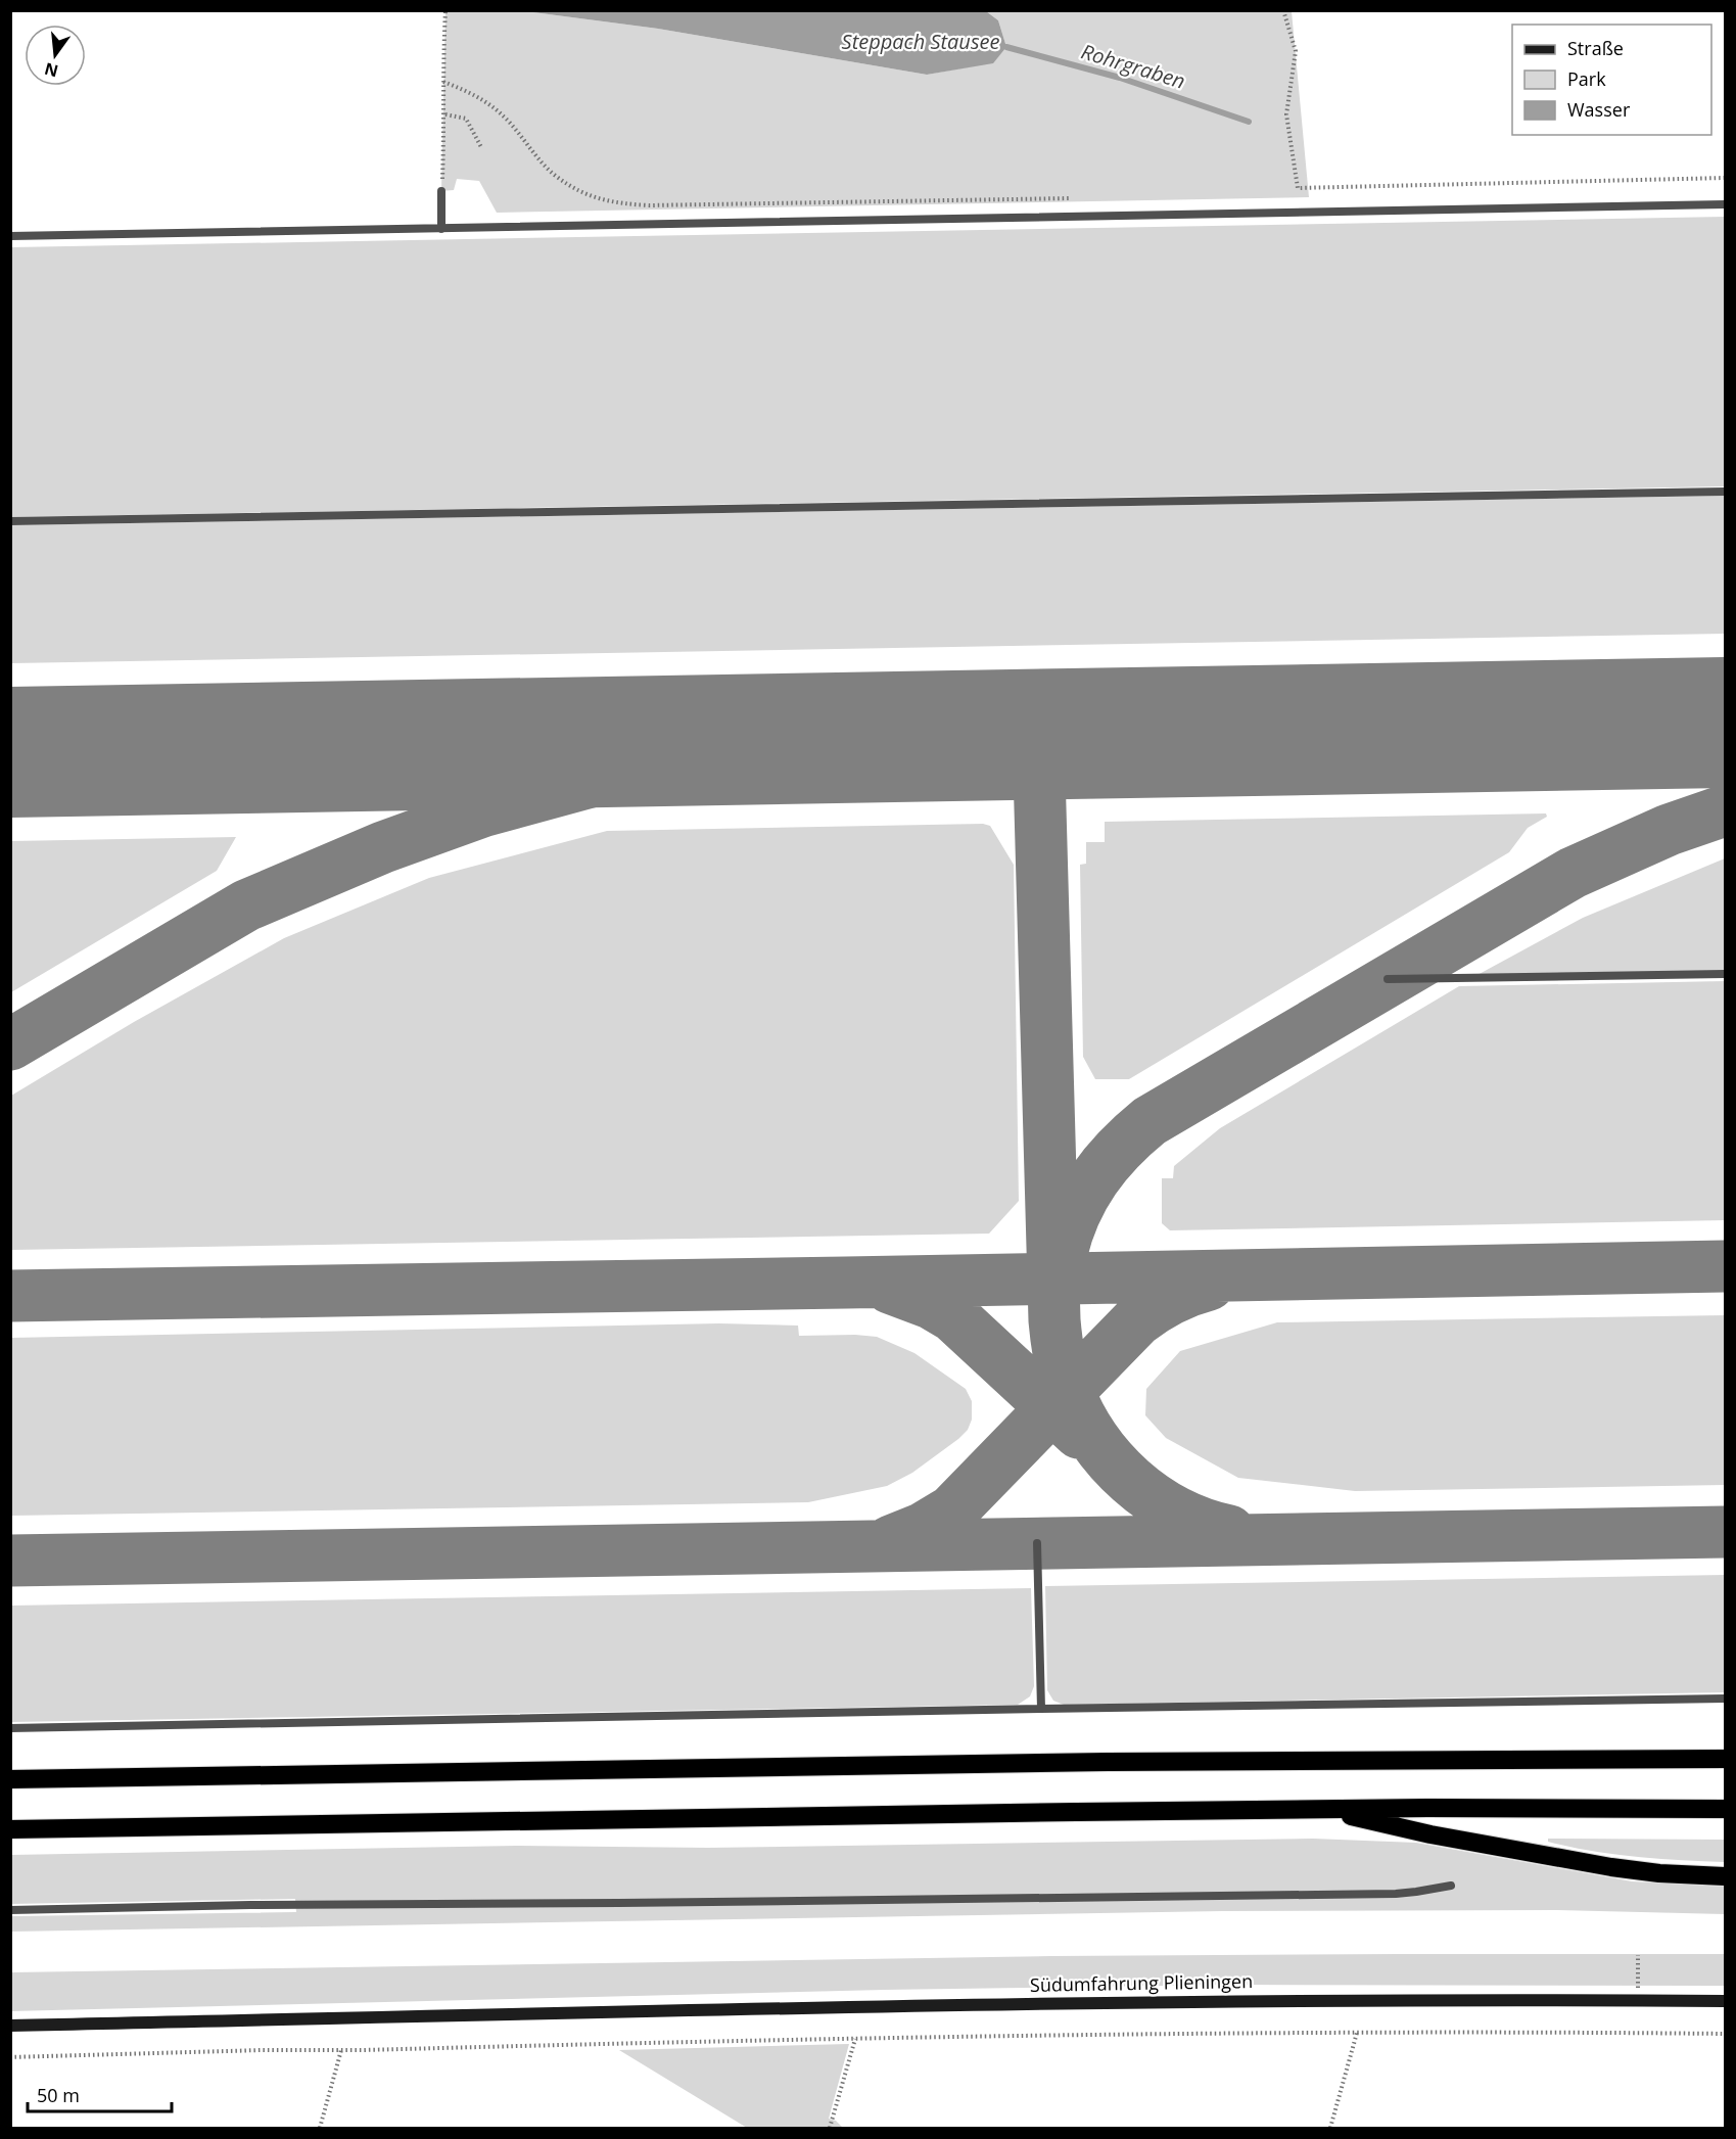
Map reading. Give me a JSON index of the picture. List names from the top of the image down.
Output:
{
  "streets": {
    "main road": ["Südumfahrung Plieningen"]
  },
  "water": ["Steppach Stausee", "Rohrgraben"],
  "legend": ["Straße", "Park", "Wasser"],
  "scale_bar": "50 m",
  "north": "bottom"
}
